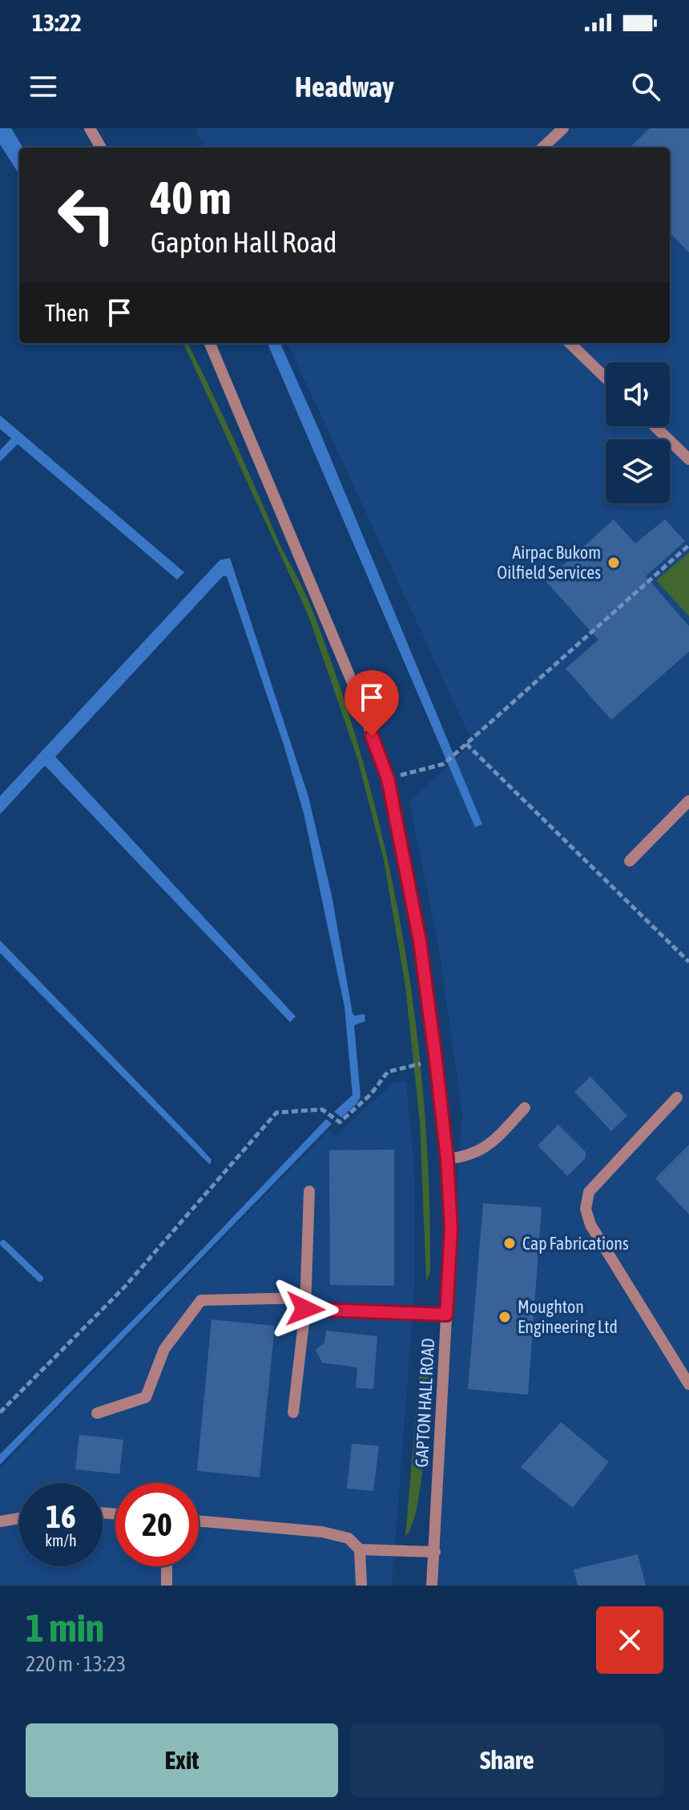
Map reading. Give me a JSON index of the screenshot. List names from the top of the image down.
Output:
{
  "streets": {
    "street": ["GAPTON HALL ROAD"]
  },
  "places": ["Airpac Bukom Oilfield Services", "Cap Fabrications", "Moughton Engineering Ltd"],
  "page": {
    "status": "13:22",
    "header": "Headway",
    "turn": ["40 m", "Gapton Hall Road"],
    "then": "Then",
    "speed": "16 km/h",
    "limit": "20",
    "heading": ["1 min", "220 m · 13:23"],
    "buttons": ["Exit", "Share"]
  }
}
